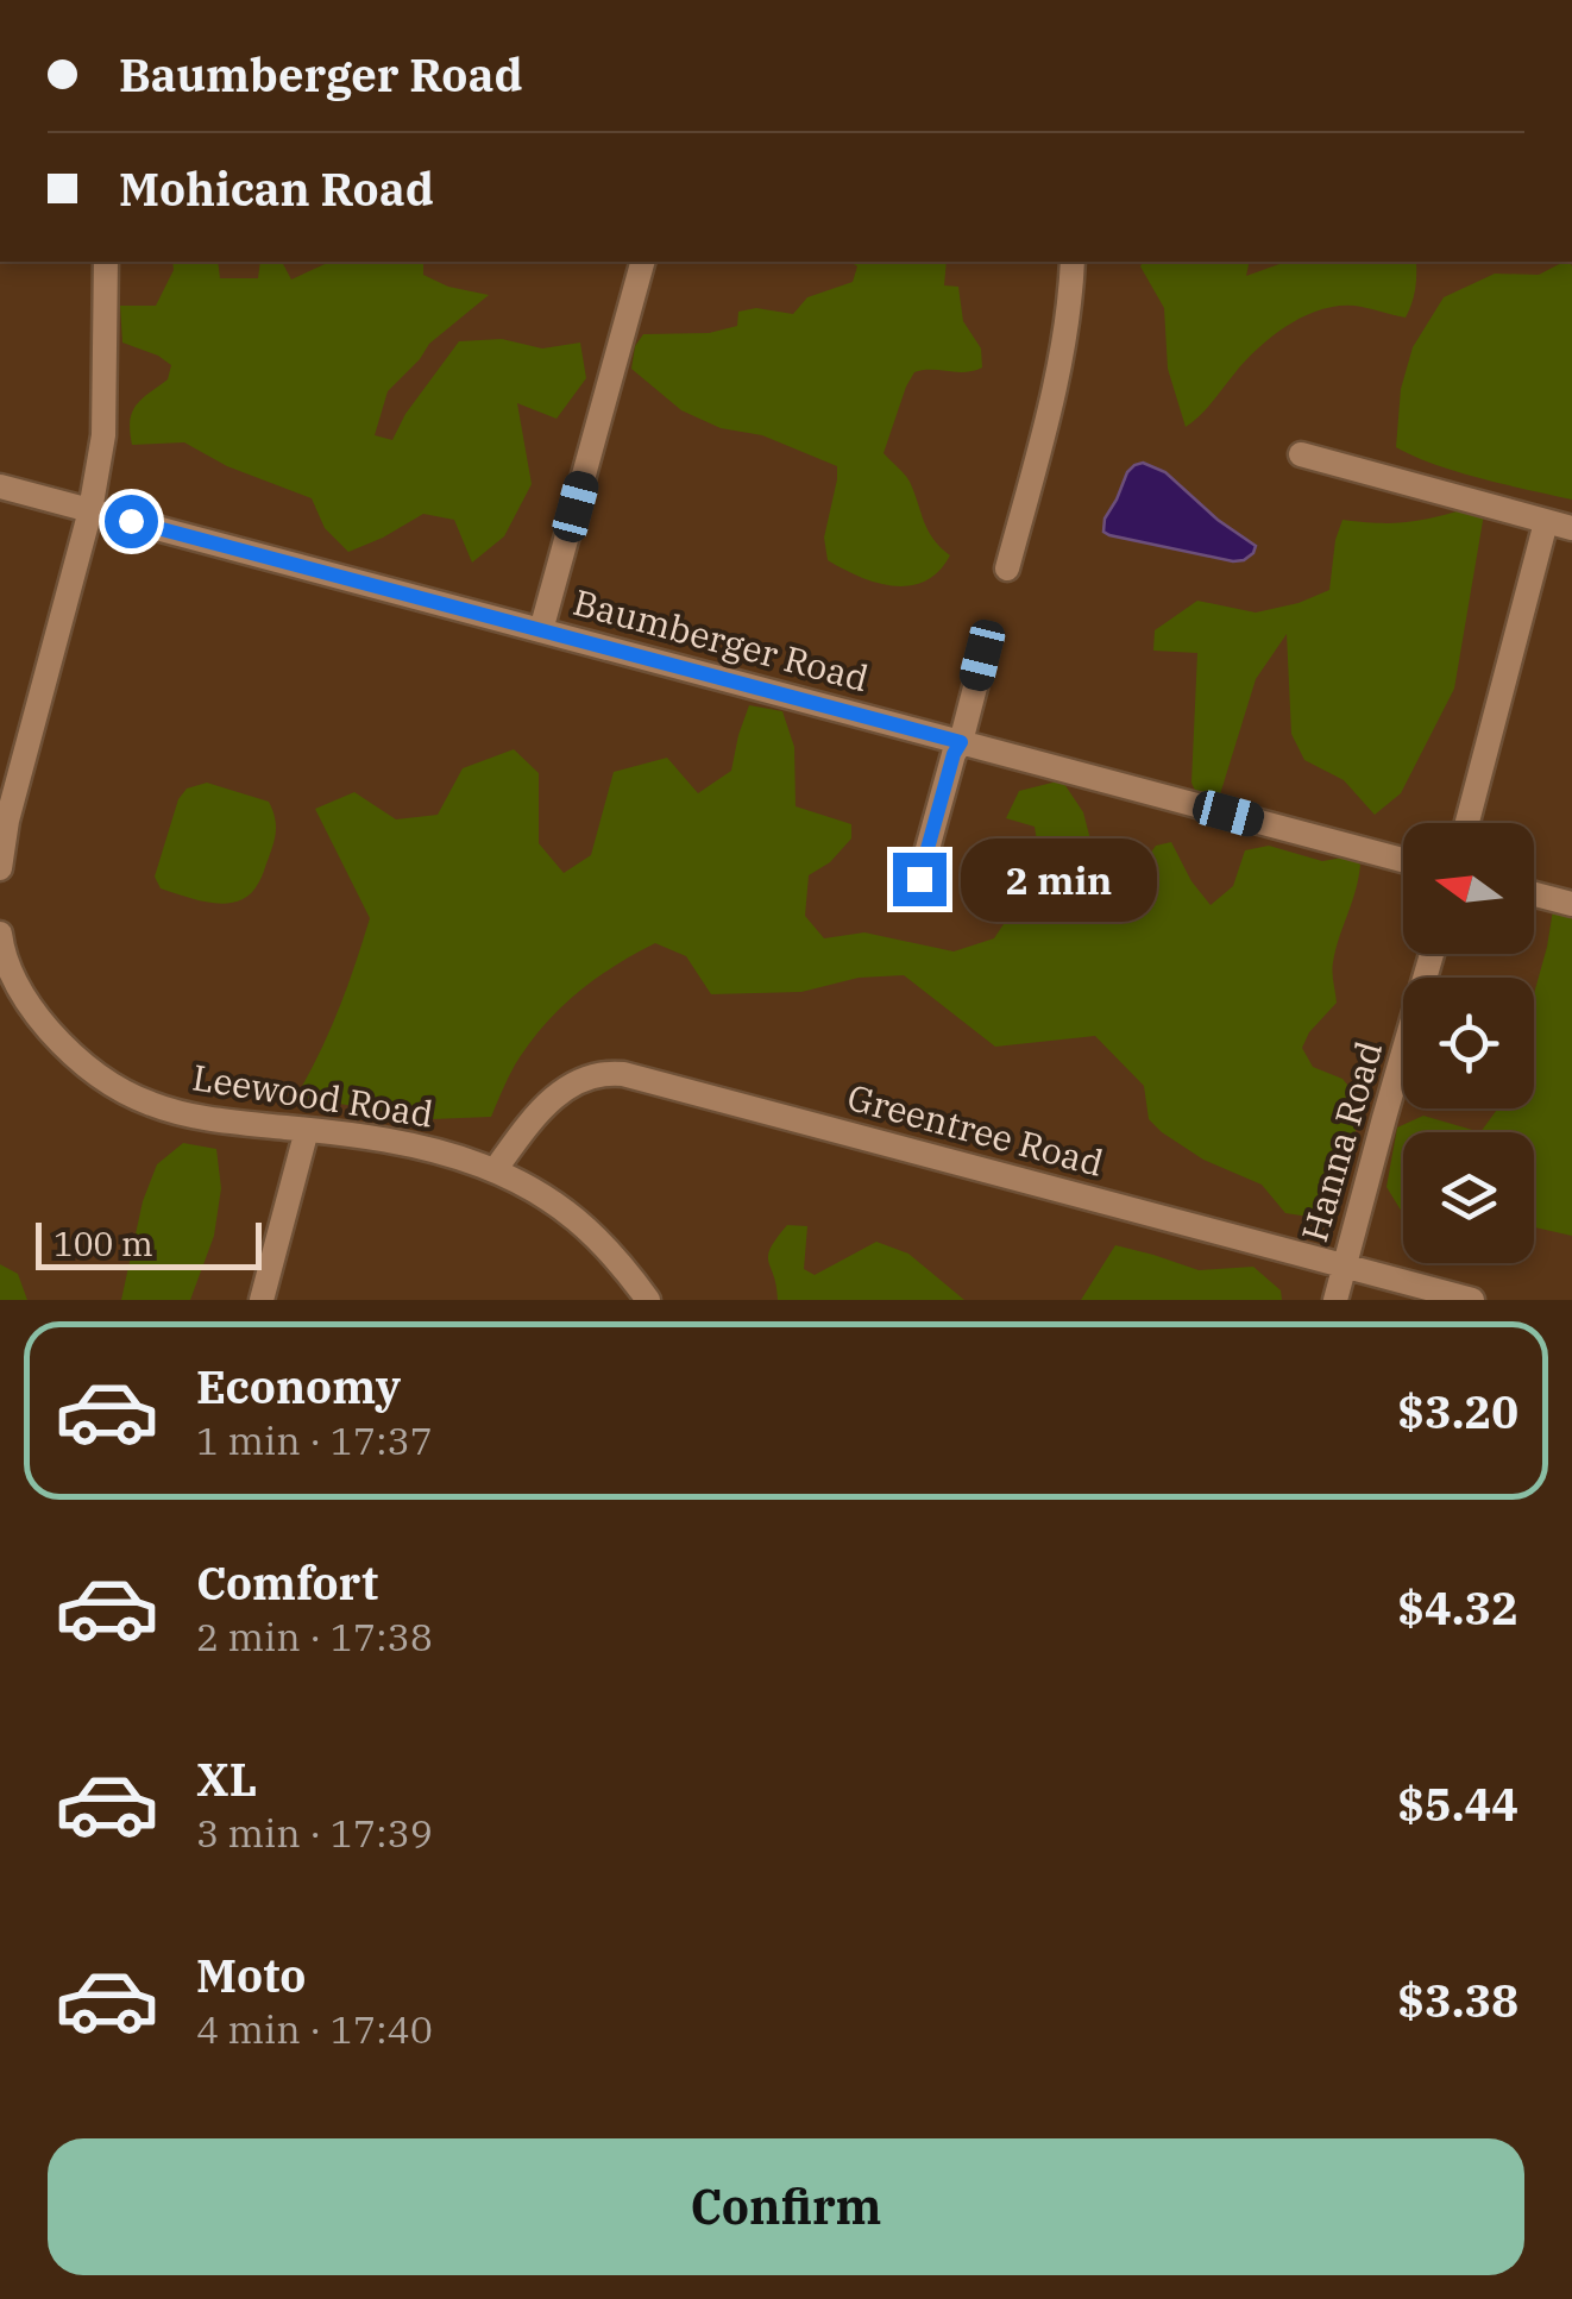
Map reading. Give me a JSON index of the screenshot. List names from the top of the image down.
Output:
{
  "streets": {
    "street": [
      "Baumberger Road",
      "Leewood Road",
      "Greentree Road",
      "Hanna Road"
    ]
  },
  "crossings": [
    ["Leewood Road", "Greentree Road"],
    ["Greentree Road", "Hanna Road"]
  ],
  "scale_bar": "100 m",
  "north": "left",
  "page": {
    "banner": ["Baumberger Road", "Mohican Road"],
    "bubble": "2 min",
    "scale": "100 m",
    "list": [
      {
        "name": "Economy",
        "note": "1 min · 17:37",
        "value": "$3.20"
      },
      {
        "name": "Comfort",
        "note": "2 min · 17:38",
        "value": "$4.32"
      },
      {
        "name": "XL",
        "note": "3 min · 17:39",
        "value": "$5.44"
      },
      {
        "name": "Moto",
        "note": "4 min · 17:40",
        "value": "$3.38"
      }
    ],
    "buttons": "Confirm"
  }
}
